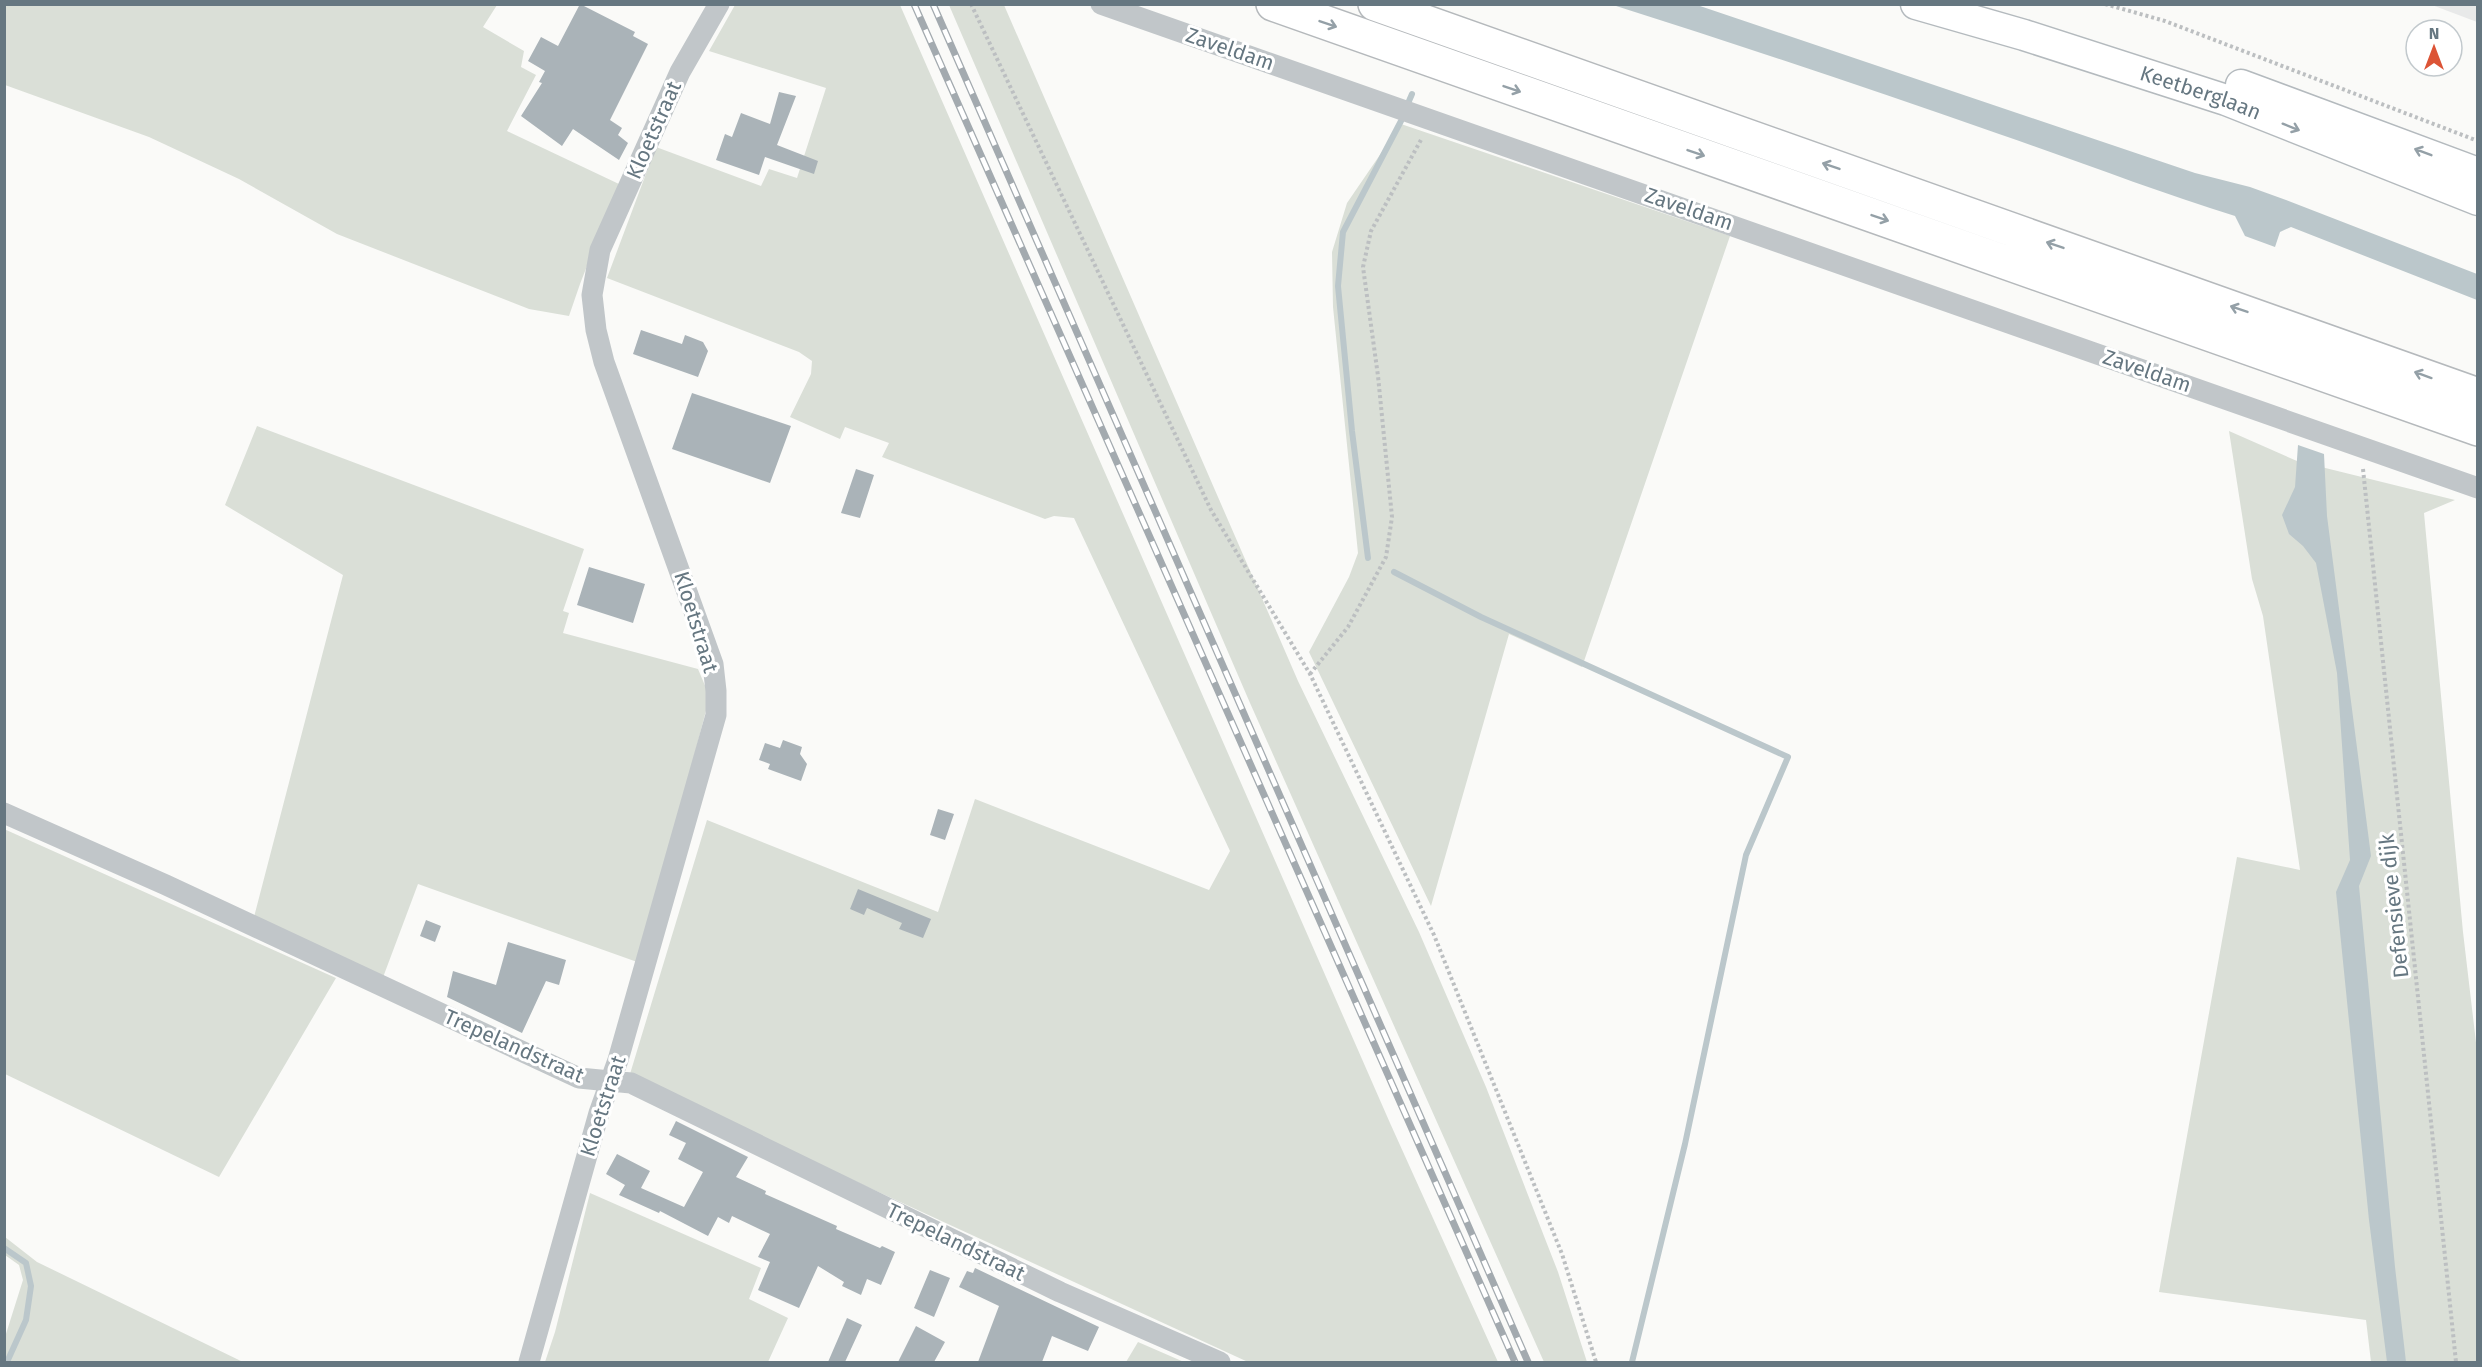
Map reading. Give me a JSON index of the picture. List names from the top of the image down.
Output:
{
  "streets": {
    "main road": ["Keetberglaan"],
    "street": ["Zaveldam", "Kloetstraat", "Trepelandstraat"],
    "path": ["Defensieve dijk"]
  },
  "crossings": [
    ["Zaveldam", "Defensieve dijk"],
    ["Kloetstraat", "Trepelandstraat"]
  ],
  "north": "top"
}
